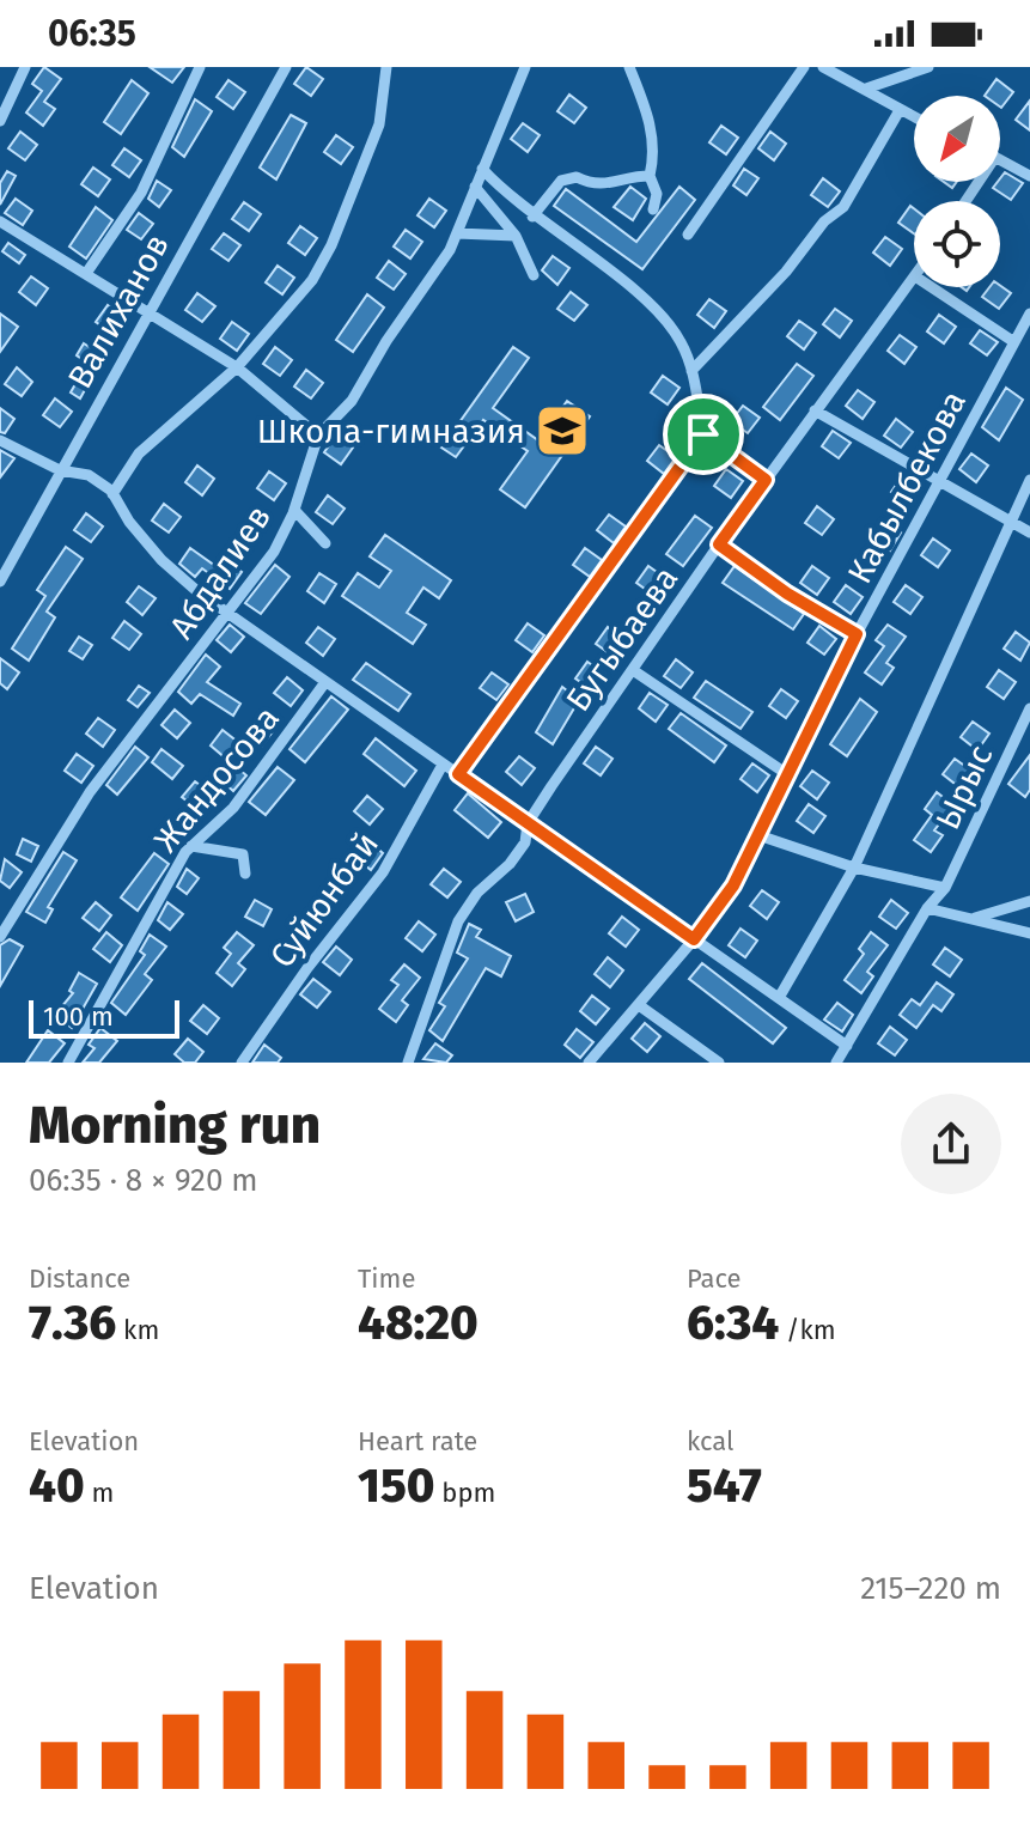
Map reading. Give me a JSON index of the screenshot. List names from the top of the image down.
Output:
{
  "streets": {
    "street": [
      "Валиханов",
      "Кабылбекова",
      "Абдалиев",
      "Бугыбаева",
      "Жандосова",
      "Ырыс",
      "Суйюнбай"
    ]
  },
  "places": {
    "school or university": ["Школа-гимназия"]
  },
  "scale_bar": "100 m",
  "north": "bottom left",
  "page": {
    "status": "06:35",
    "scale": "100 m",
    "heading": ["Morning run", "06:35 · 8 × 920 m"],
    "stats": [
      ["Distance", "7.36 km"],
      ["Time", "48:20"],
      ["Pace", "6:34 /km"],
      ["Elevation", "40 m"],
      ["Heart rate", "150 bpm"],
      ["kcal", "547"]
    ],
    "chart": ["Elevation", "215–220 m"]
  }
}
